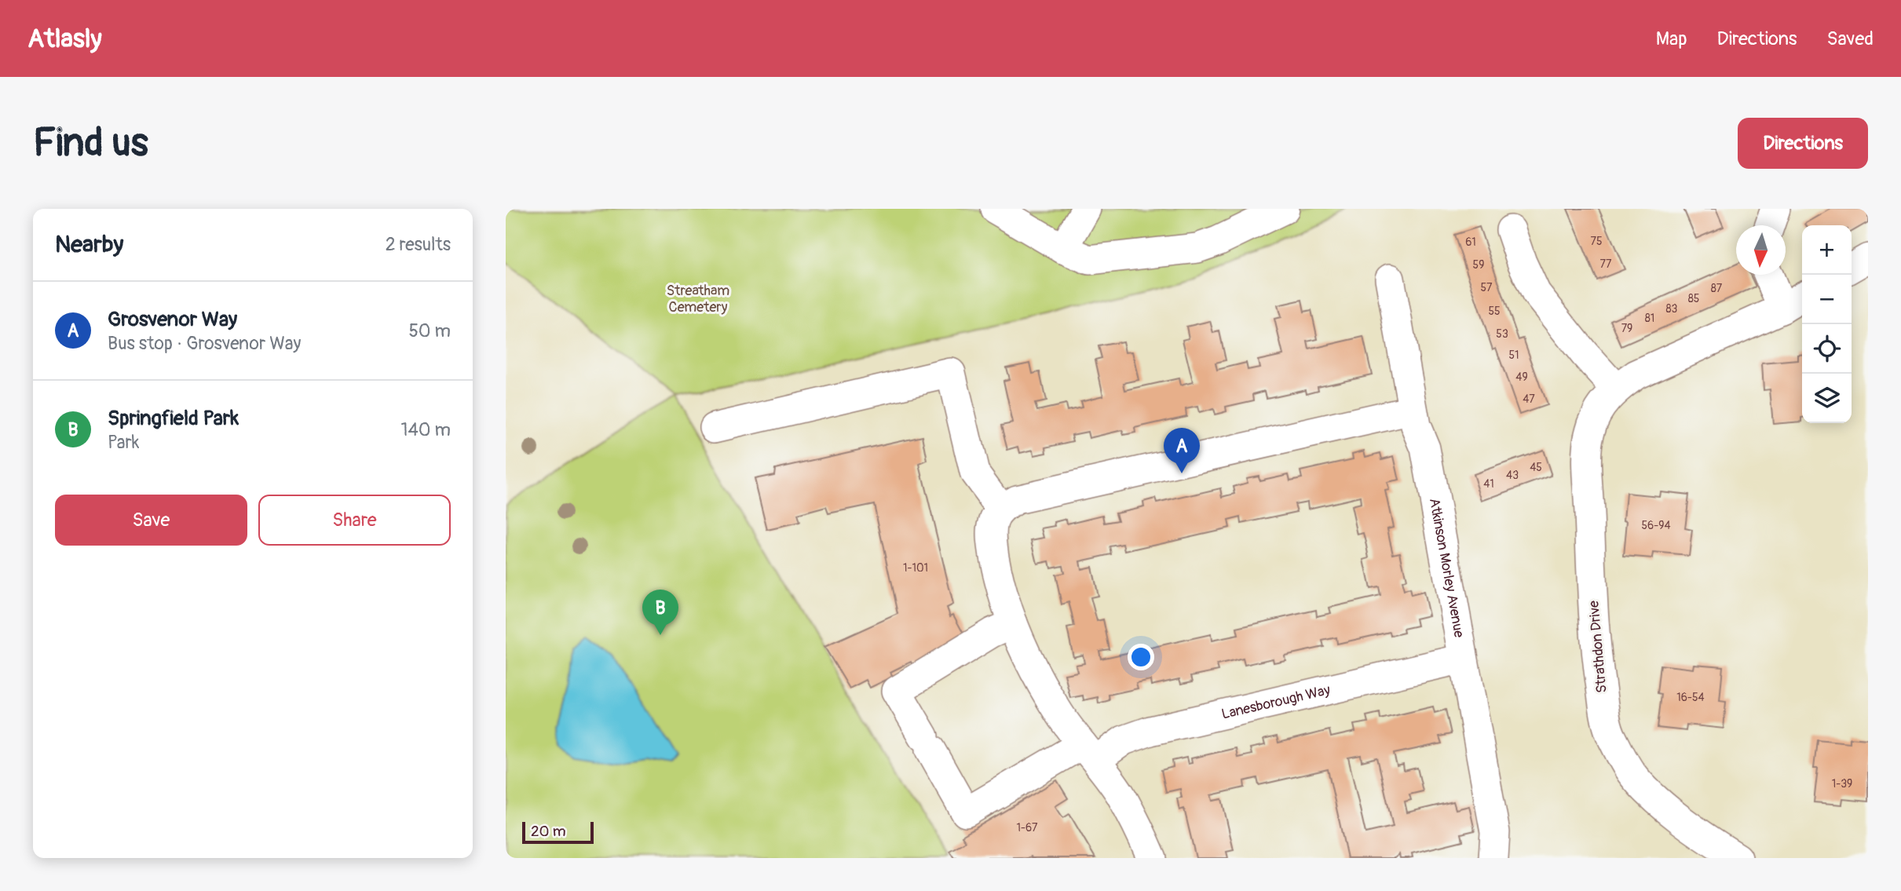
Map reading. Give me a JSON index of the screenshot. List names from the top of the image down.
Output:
{
  "streets": {
    "street": ["Atkinson Morley Avenue", "Strathdon Drive", "Lanesborough Way"]
  },
  "crossings": [
    ["Atkinson Morley Avenue", "Lanesborough Way"]
  ],
  "parks": ["Streatham Cemetery"],
  "house_numbers": [
    "75",
    "61",
    "77",
    "59",
    "57",
    "87",
    "85",
    "83",
    "55",
    "81",
    "79",
    "53",
    "51",
    "49",
    "47",
    "45",
    "43",
    "41",
    "56-94",
    "1-101",
    "16-54",
    "1-39",
    "1-67"
  ],
  "scale_bar": "20 m",
  "north": "bottom",
  "page": {
    "header": "Atlasly",
    "nav": ["Map", "Directions", "Saved"],
    "buttons": [
      "Directions",
      ["Save", "Share"]
    ],
    "title": "Find us",
    "heading": ["Nearby", "2 results"],
    "map_buttons": ["+", "−"],
    "list": [
      {
        "mark": "A",
        "name": "Grosvenor Way",
        "note": "Bus stop · Grosvenor Way",
        "value": "50 m"
      },
      {
        "mark": "B",
        "name": "Springfield Park",
        "note": "Park",
        "value": "140 m"
      }
    ],
    "pins": ["A", "B"],
    "scale": "20 m"
  }
}
